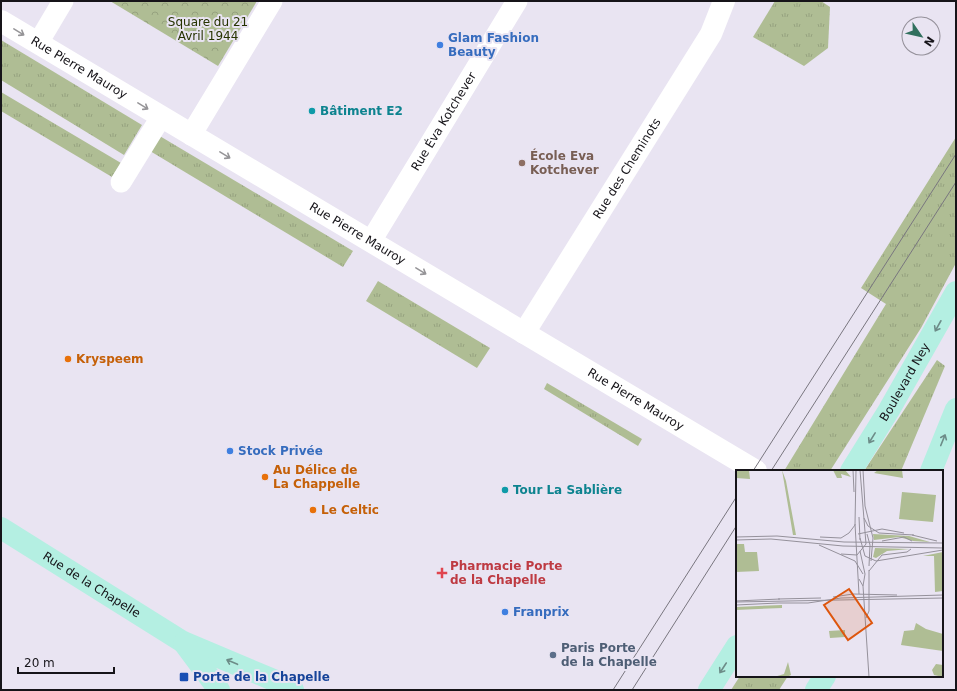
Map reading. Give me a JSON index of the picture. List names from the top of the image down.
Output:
{
  "streets": {
    "main road": ["Boulevard Ney", "Rue de la Chapelle"],
    "street": ["Rue Pierre Mauroy", "Rue Éva Kotchever", "Rue des Cheminots"]
  },
  "crossings": [
    ["Rue Pierre Mauroy", "Rue Éva Kotchever"],
    ["Rue Pierre Mauroy", "Rue des Cheminots"]
  ],
  "one_way": ["Rue Pierre Mauroy"],
  "parks": ["Square du 21 Avril 1944"],
  "places": {
    "other": [
      "Glam Fashion Beauty",
      "Bâtiment E2",
      "École Eva Kotchever",
      "Kryspeem",
      "Stock Privée",
      "Au Délice de La Chappelle",
      "Tour La Sablière",
      "Le Celtic",
      "Franprix",
      "Paris Porte de la Chapelle"
    ],
    "health": ["Pharmacie Porte de la Chapelle"],
    "transit": ["Porte de la Chapelle"]
  },
  "scale_bar": "20 m",
  "north": "bottom right"
}
